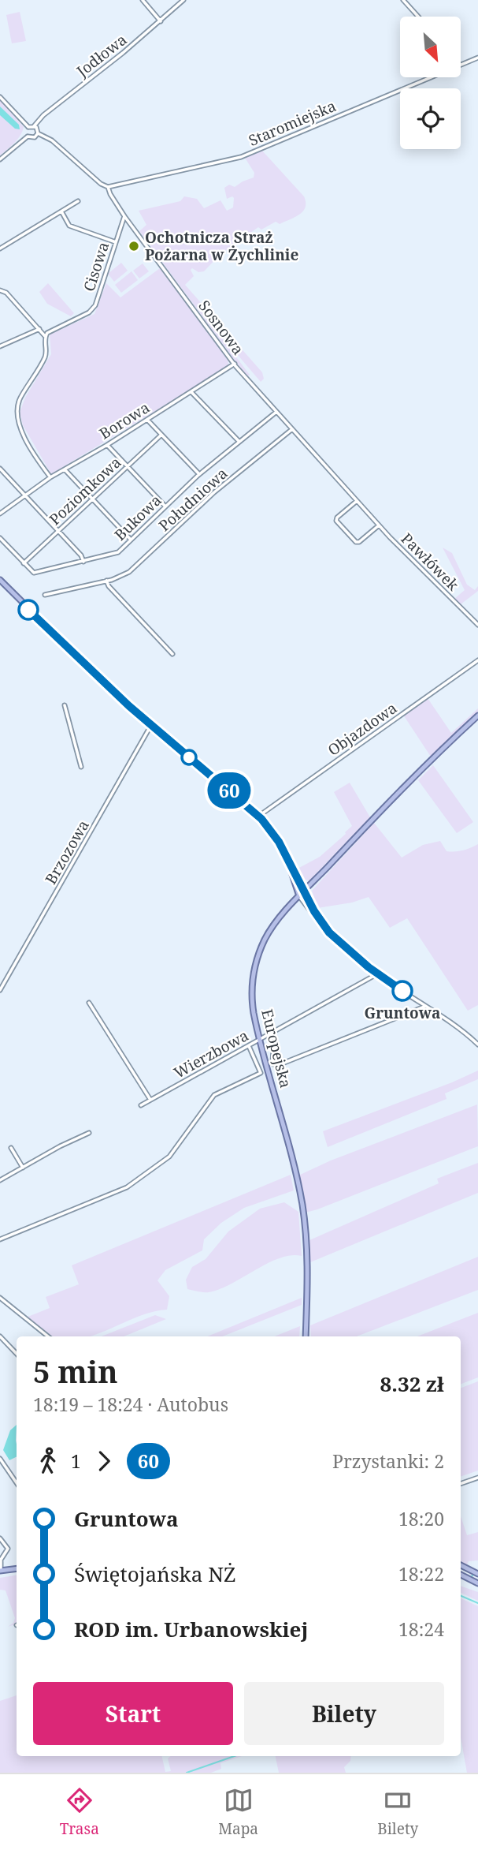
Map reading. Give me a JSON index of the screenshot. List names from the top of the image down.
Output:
{
  "streets": {
    "main road": ["Europejska"],
    "street": [
      "Jodłowa",
      "Staromiejska",
      "Cisowa",
      "Sosnowa",
      "Borowa",
      "Poziomkowa",
      "Południowa",
      "Bukowa",
      "Pawłówek",
      "Objazdowa",
      "Brzozowa",
      "Wierzbowa"
    ]
  },
  "crossings": [
    ["Staromiejska", "Sosnowa"],
    ["Cisowa", "Sosnowa"],
    ["Sosnowa", "Borowa"],
    ["Sosnowa", "Południowa"],
    ["Sosnowa", "Bukowa"],
    ["Sosnowa", "Pawłówek"],
    ["Poziomkowa", "Bukowa"],
    ["Europejska", "Wierzbowa"]
  ],
  "places": ["Ochotnicza Straż Pożarna w Żychlinie", "Gruntowa"],
  "lines": ["bus line 60"],
  "north": "bottom right",
  "page": {
    "on_map": "60",
    "heading": ["5 min", "18:19 – 18:24 · Autobus", "8.32 zł"],
    "legs": ["1", "60", "Przystanki: 2"],
    "list": [
      {
        "name": "Gruntowa",
        "value": "18:20"
      },
      {
        "name": "Świętojańska NŻ",
        "value": "18:22"
      },
      {
        "name": "ROD im. Urbanowskiej",
        "value": "18:24"
      }
    ],
    "buttons": ["Start", "Bilety"],
    "tabs": ["Trasa", "Mapa", "Bilety"]
  }
}
